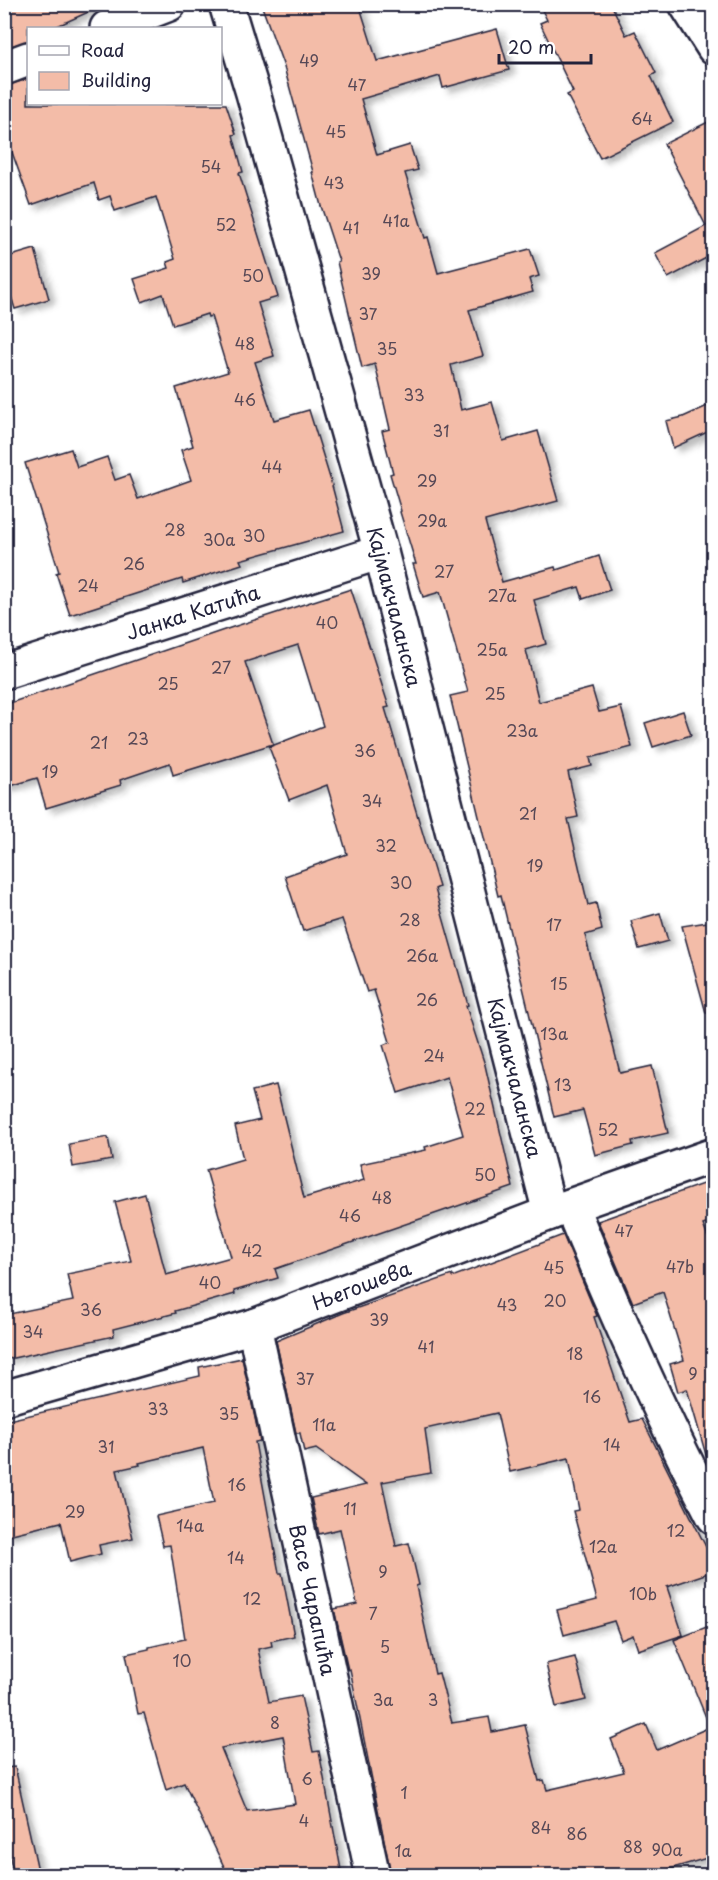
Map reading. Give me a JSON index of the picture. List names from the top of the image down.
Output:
{
  "streets": {
    "street": [
      "Кајмакчаланска",
      "Јанка Катића",
      "Његошева",
      "Васе Чарапића"
    ]
  },
  "crossings": [
    ["Кајмакчаланска", "Јанка Катића"],
    ["Кајмакчаланска", "Његошева"],
    ["Његошева", "Васе Чарапића"]
  ],
  "house_numbers": [
    "49",
    "47",
    "64",
    "45",
    "54",
    "43",
    "41a",
    "52",
    "41",
    "39",
    "50",
    "37",
    "48",
    "35",
    "33",
    "46",
    "31",
    "44",
    "29",
    "29a",
    "28",
    "30",
    "30a",
    "26",
    "27",
    "24",
    "27a",
    "40",
    "25a",
    "27",
    "25",
    "25",
    "23a",
    "23",
    "21",
    "36",
    "19",
    "34",
    "21",
    "32",
    "19",
    "30",
    "28",
    "17",
    "26a",
    "15",
    "26",
    "13a",
    "24",
    "13",
    "22",
    "52",
    "50",
    "48",
    "46",
    "47",
    "42",
    "47b",
    "45",
    "40",
    "20",
    "43",
    "36",
    "39",
    "34",
    "41",
    "18",
    "9",
    "37",
    "16",
    "33",
    "35",
    "11a",
    "14",
    "31",
    "16",
    "11",
    "29",
    "14a",
    "12",
    "12a",
    "14",
    "9",
    "10b",
    "12",
    "7",
    "5",
    "10",
    "3a",
    "3",
    "8",
    "6",
    "1",
    "4",
    "84",
    "86",
    "88",
    "90a",
    "1a"
  ],
  "legend": ["Road", "Building"],
  "scale_bar": "20 m"
}
